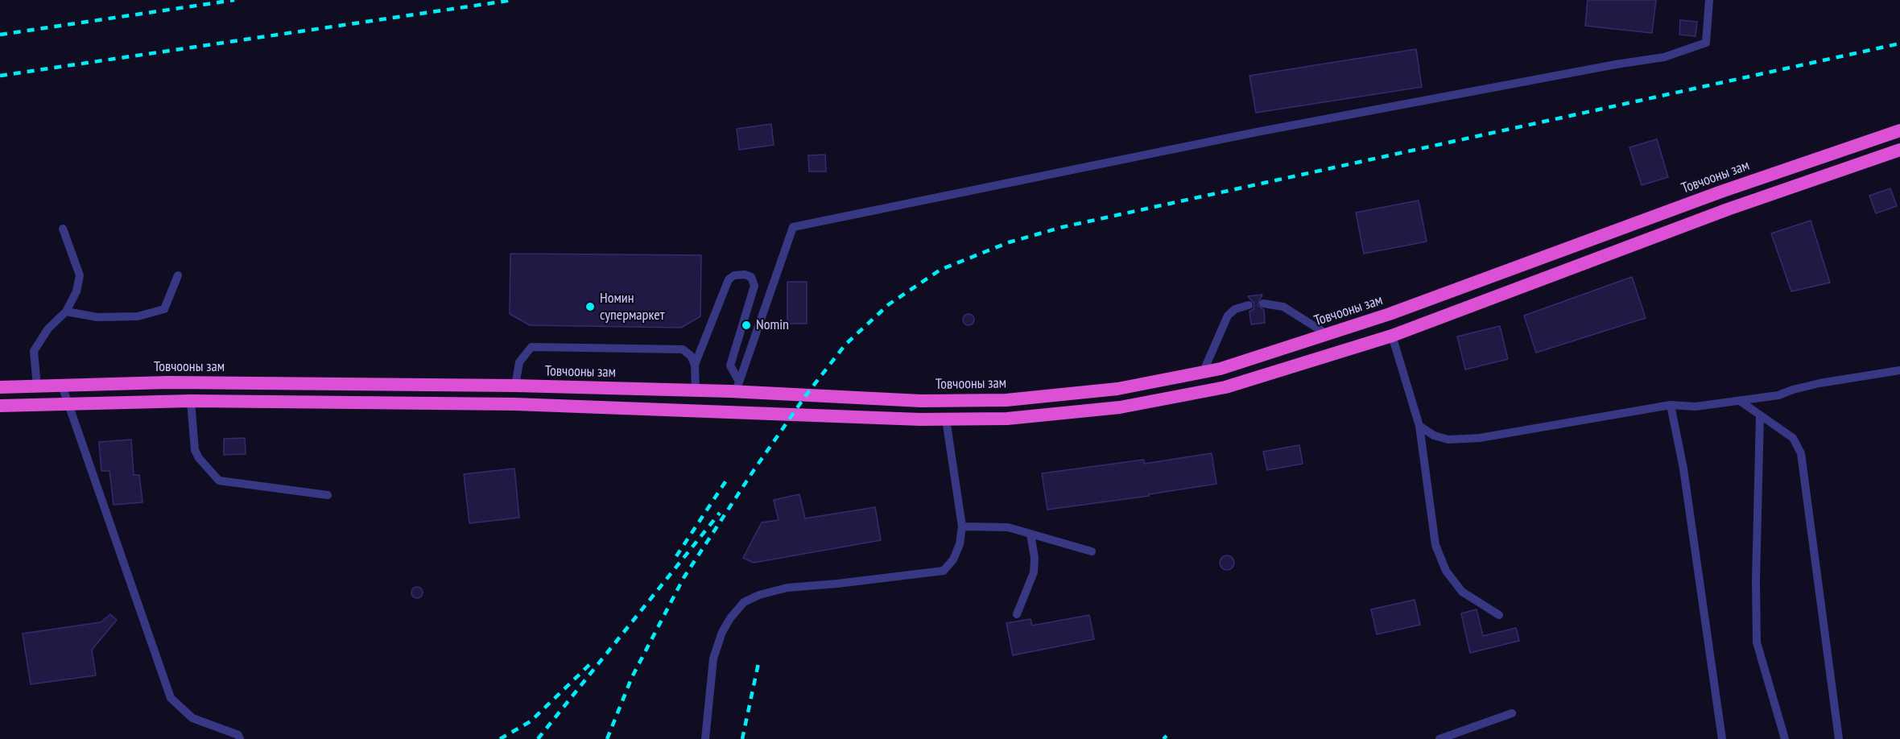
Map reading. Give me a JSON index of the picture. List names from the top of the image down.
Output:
{
  "streets": {
    "highway": ["Товчооны зам"]
  },
  "places": ["Номин супермаркет", "Nomin"]
}
